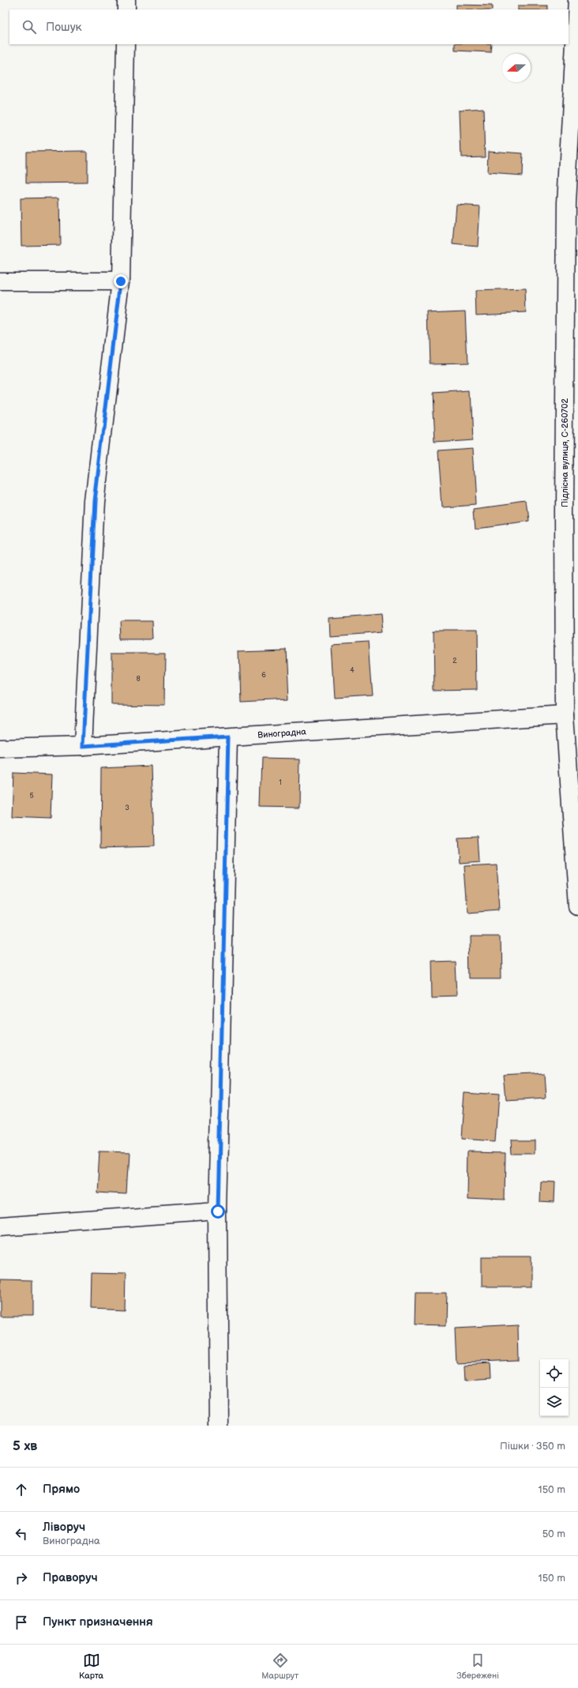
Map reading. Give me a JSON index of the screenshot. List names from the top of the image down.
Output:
{
  "streets": {
    "street": ["Підлісна вулиця, С-260702", "Виноградна"]
  },
  "crossings": [
    ["Підлісна вулиця, С-260702", "Виноградна"]
  ],
  "house_numbers": [
    "2",
    "4",
    "6",
    "8",
    "1",
    "5",
    "3"
  ],
  "north": "left",
  "page": {
    "search": "Пошук",
    "heading": ["5 хв", "Пішки · 350 m"],
    "list": [
      ["Прямо", "150 m"],
      ["Ліворуч", "Виноградна", "50 m"],
      ["Праворуч", "150 m"],
      "Пункт призначення"
    ],
    "nav": ["Карта", "Маршрут", "Збережені"]
  }
}
